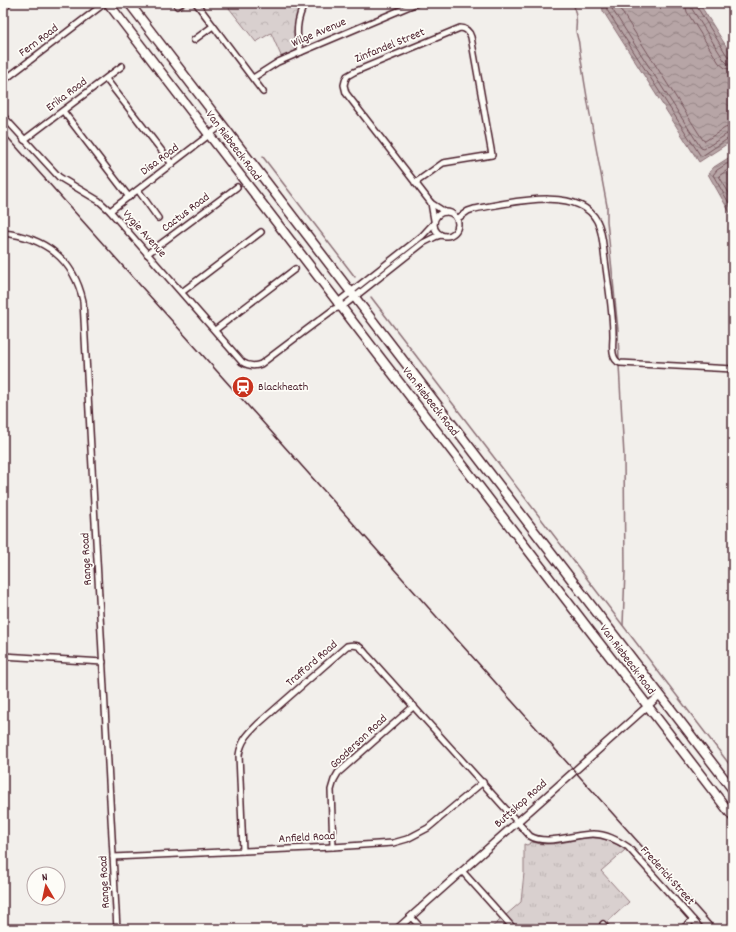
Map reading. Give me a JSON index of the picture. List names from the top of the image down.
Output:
{
  "streets": {
    "main road": ["Van Riebeeck Road"],
    "street": [
      "Wilge Avenue",
      "Fern Road",
      "Zinfandel Street",
      "Erika Road",
      "Disa Road",
      "Cactus Road",
      "Vygie Avenue",
      "Range Road",
      "Trafford Road",
      "Gooderson Road",
      "Buttskop Road",
      "Anfield Road",
      "Frederick Street"
    ]
  },
  "crossings": [
    ["Fern Road", "Van Riebeeck Road"],
    ["Erika Road", "Vygie Avenue"],
    ["Van Riebeeck Road", "Disa Road"],
    ["Van Riebeeck Road", "Vygie Avenue"],
    ["Van Riebeeck Road", "Buttskop Road"],
    ["Disa Road", "Vygie Avenue"],
    ["Cactus Road", "Vygie Avenue"],
    ["Range Road", "Anfield Road"],
    ["Trafford Road", "Gooderson Road"],
    ["Trafford Road", "Buttskop Road"],
    ["Trafford Road", "Anfield Road"],
    ["Trafford Road", "Frederick Street"],
    ["Gooderson Road", "Anfield Road"]
  ],
  "places": {
    "station": ["Blackheath"]
  },
  "north": "top"
}
